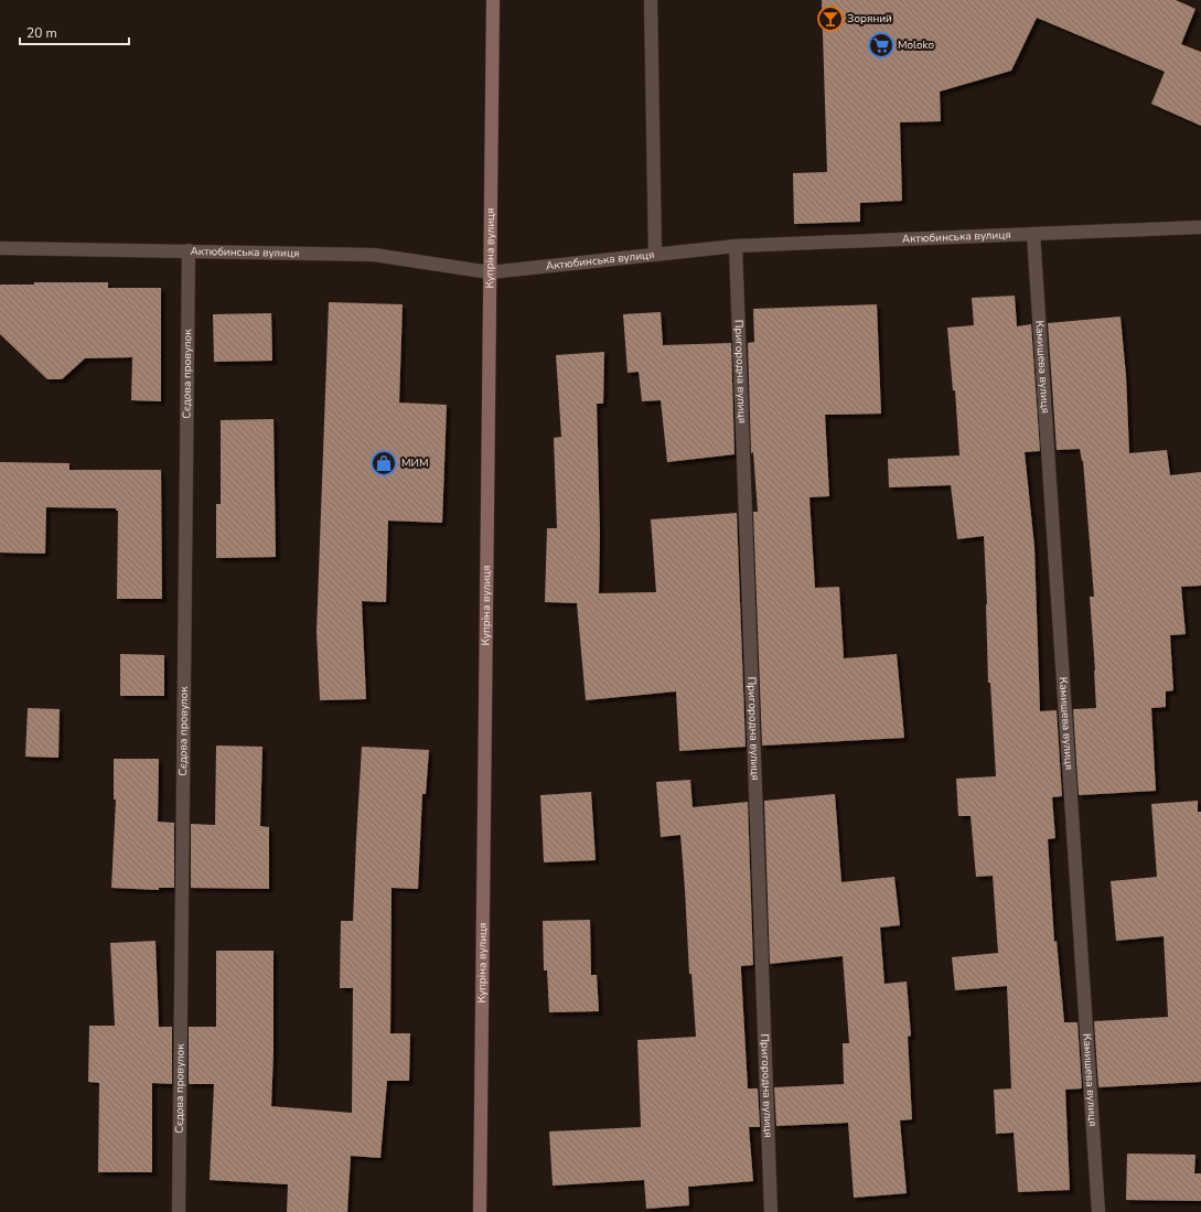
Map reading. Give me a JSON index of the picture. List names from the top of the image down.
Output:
{
  "streets": {
    "main road": ["Купріна вулиця"],
    "street": [
      "Актюбинська вулиця",
      "Камишева вулиця",
      "Пригородна вулиця",
      "Сєдова провулок"
    ]
  },
  "crossings": [
    ["Актюбинська вулиця", "Купріна вулиця"],
    ["Актюбинська вулиця", "Камишева вулиця"],
    ["Актюбинська вулиця", "Пригородна вулиця"],
    ["Актюбинська вулиця", "Сєдова провулок"]
  ],
  "places": {
    "bar": ["Зоряний"],
    "supermarket": ["Moloko"],
    "shop": ["МИМ"]
  },
  "scale_bar": "20 m"
}
